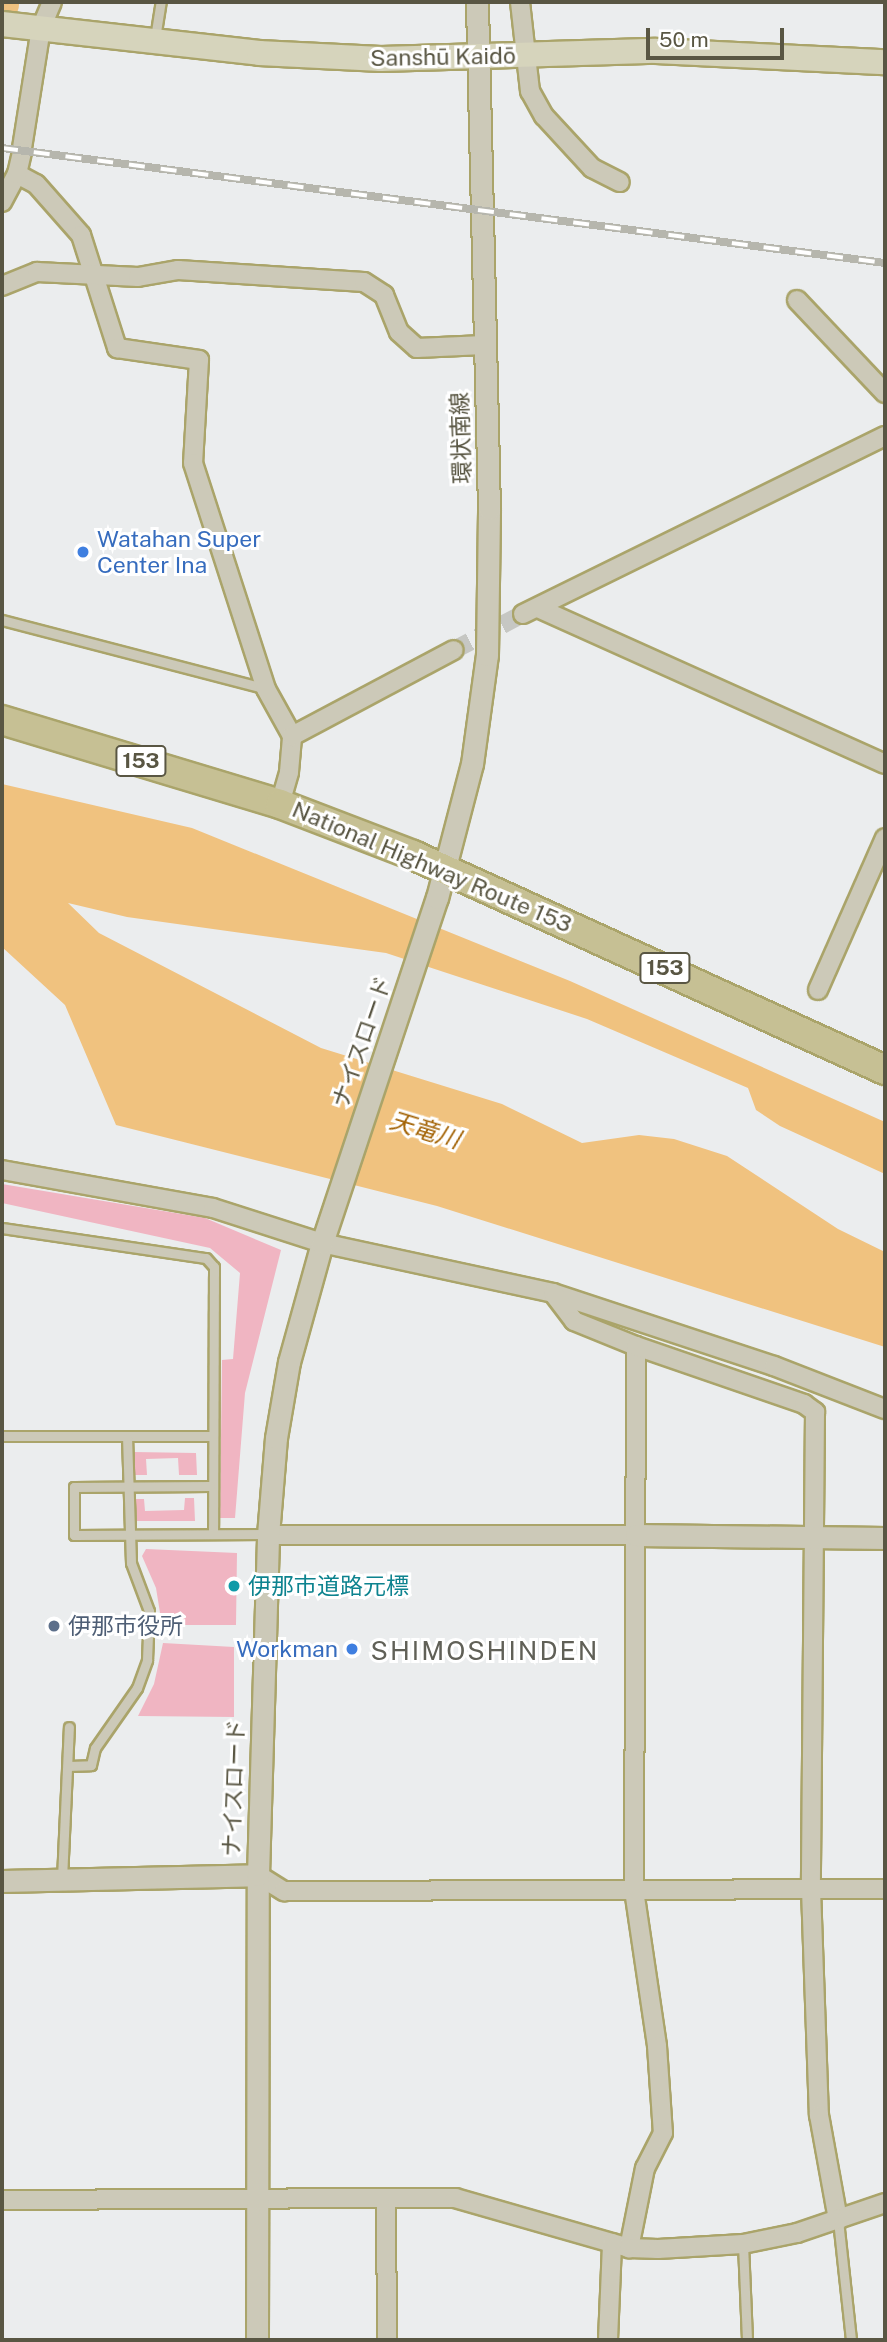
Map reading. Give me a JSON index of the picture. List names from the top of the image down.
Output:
{
  "streets": {
    "highway": ["153", "National Highway Route 153"],
    "main road": ["Sanshū Kaidō"],
    "street": ["環状南線", "ナイスロード"]
  },
  "crossings": [
    ["Sanshū Kaidō", "環状南線"],
    ["環状南線", "National Highway Route 153"],
    ["環状南線", "ナイスロード"],
    ["National Highway Route 153", "ナイスロード"]
  ],
  "districts": ["SHIMOSHINDEN"],
  "water": ["天竜川"],
  "places": [
    "Watahan Super Center Ina",
    "伊那市道路元標",
    "伊那市役所",
    "Workman"
  ],
  "scale_bar": "50 m"
}
